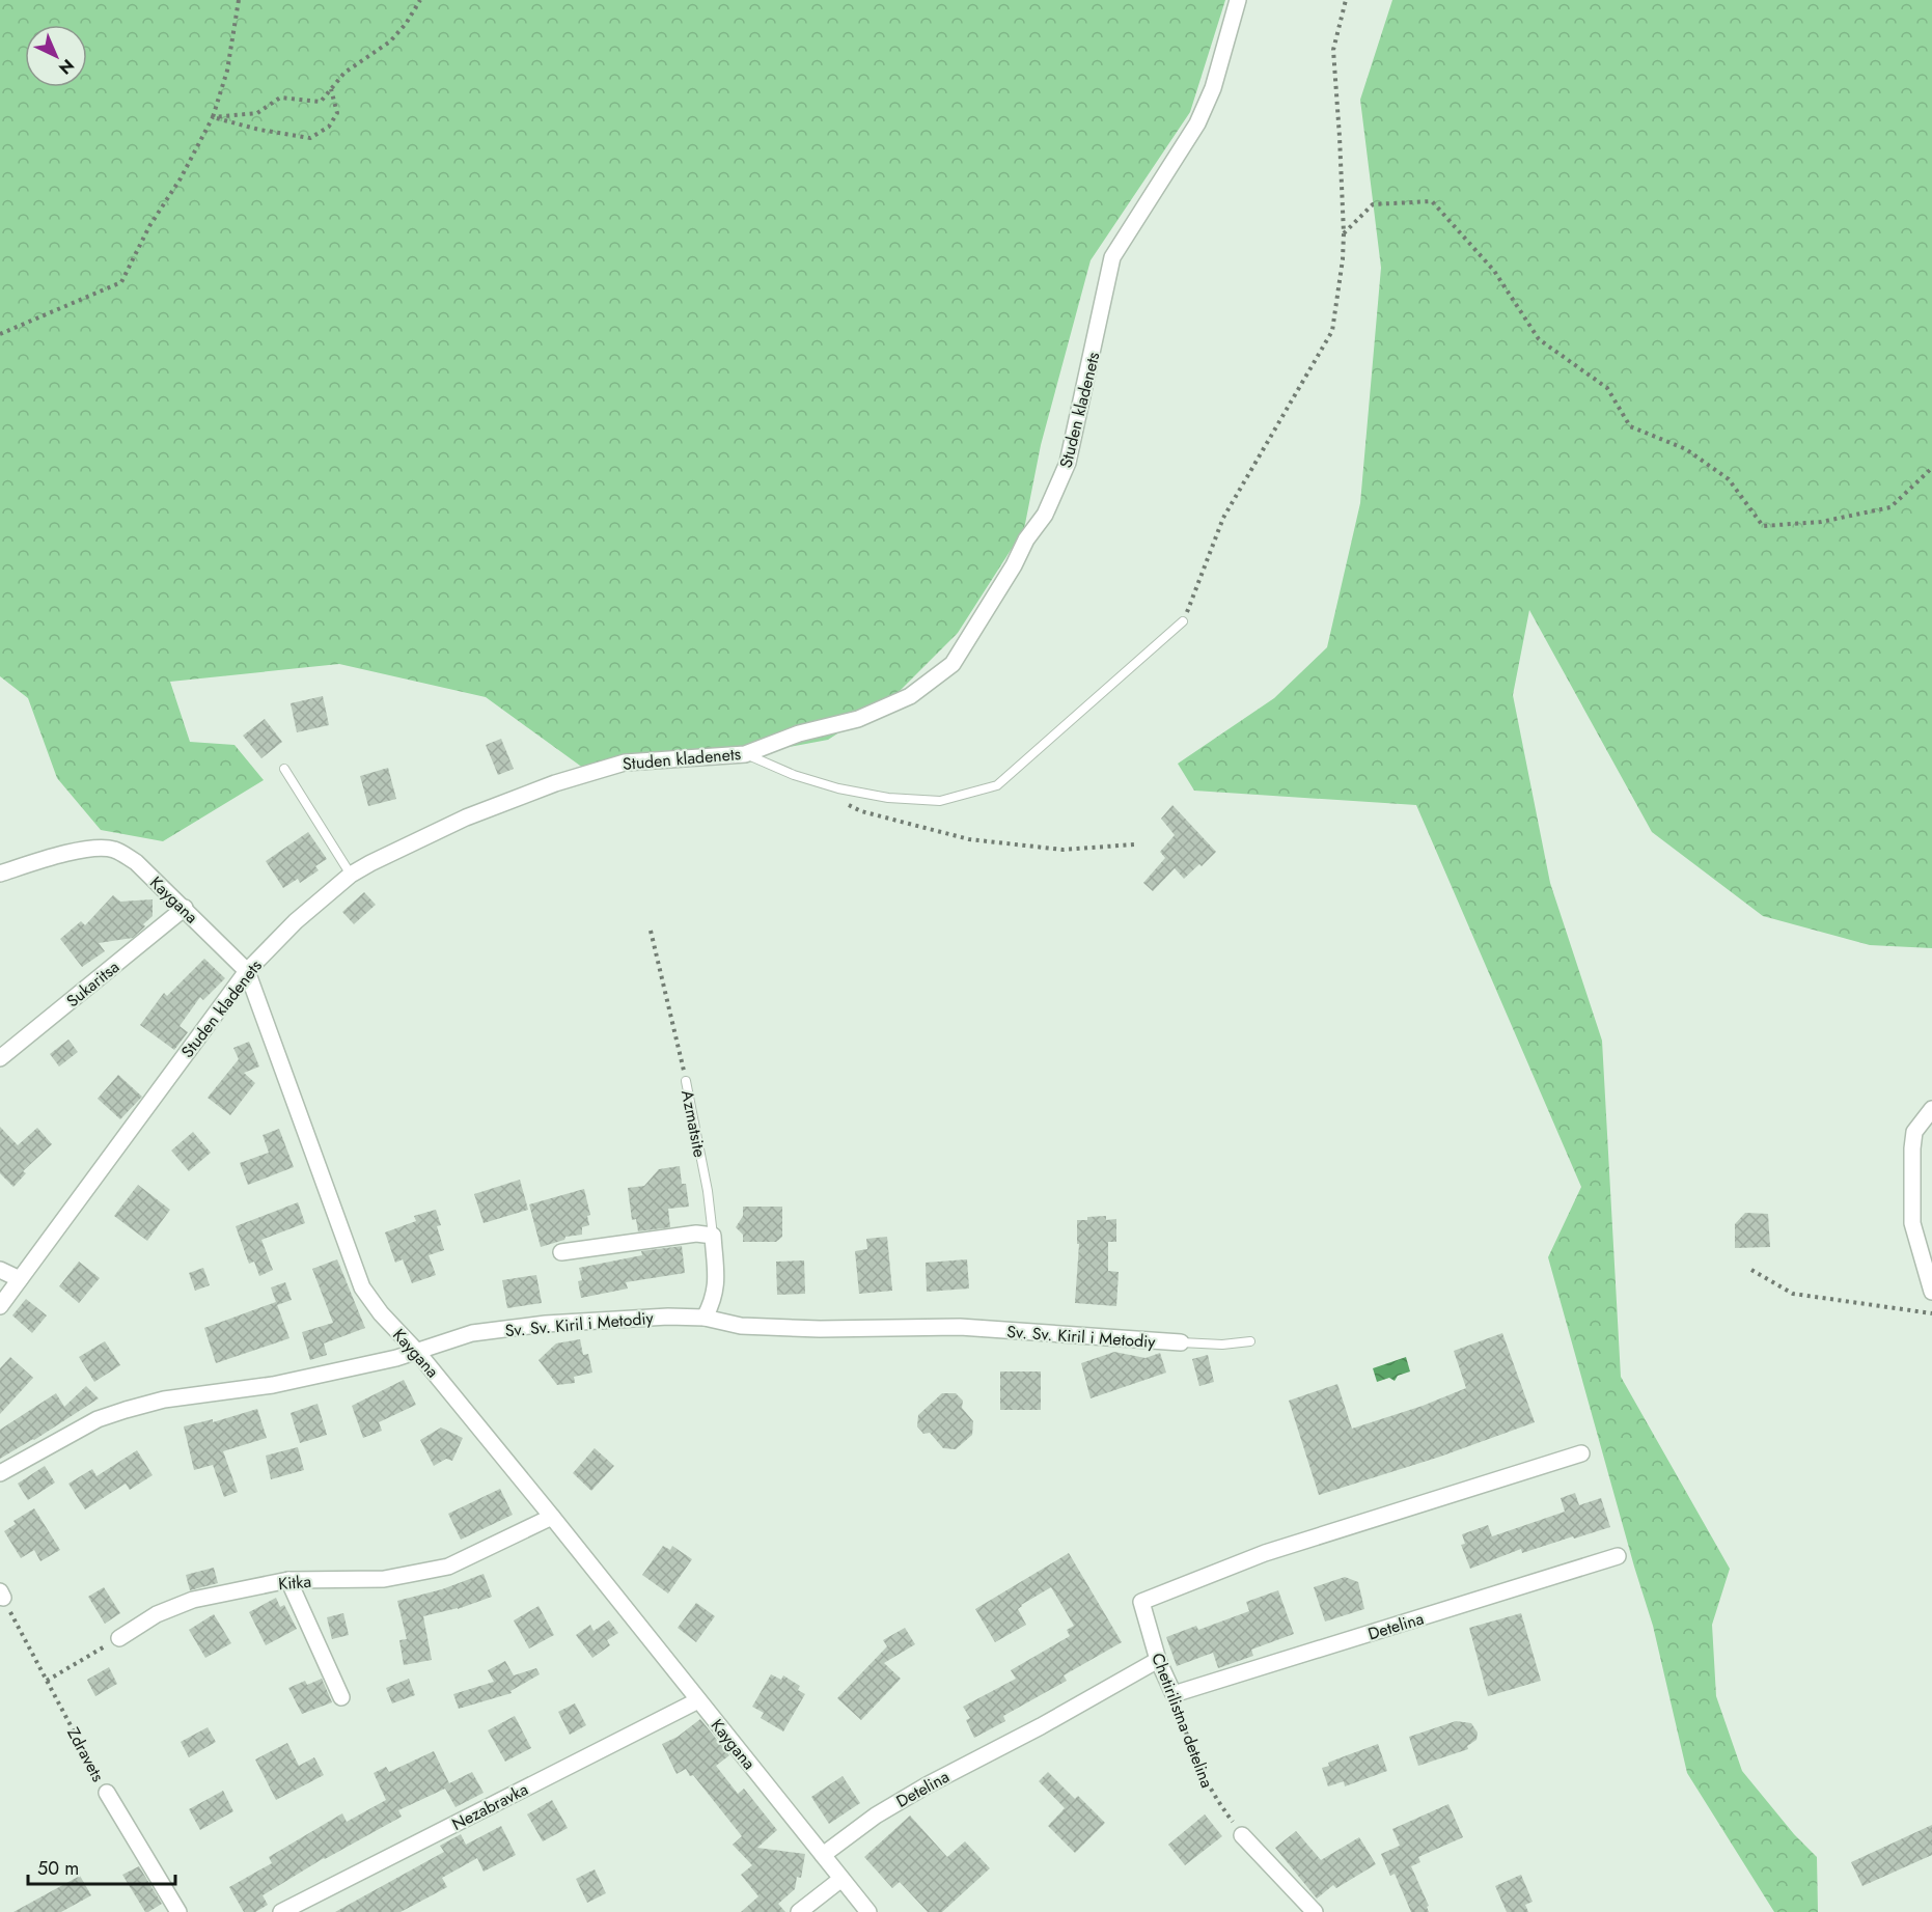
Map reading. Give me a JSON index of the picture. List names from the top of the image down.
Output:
{
  "streets": {
    "street": [
      "Studen kladenets",
      "Kaygana",
      "Sukaritsa",
      "Azmatsite",
      "Sv. Sv. Kiril i Metodiy",
      "Kitka",
      "Detelina",
      "Chetirilistna detelina",
      "Zdravets",
      "Nezabravka"
    ]
  },
  "crossings": [
    ["Studen kladenets", "Kaygana"],
    ["Kaygana", "Sukaritsa"],
    ["Kaygana", "Sv. Sv. Kiril i Metodiy"],
    ["Kaygana", "Kitka"],
    ["Kaygana", "Detelina"],
    ["Kaygana", "Nezabravka"],
    ["Azmatsite", "Sv. Sv. Kiril i Metodiy"],
    ["Detelina", "Chetirilistna detelina"]
  ],
  "scale_bar": "50 m",
  "north": "bottom right"
}
